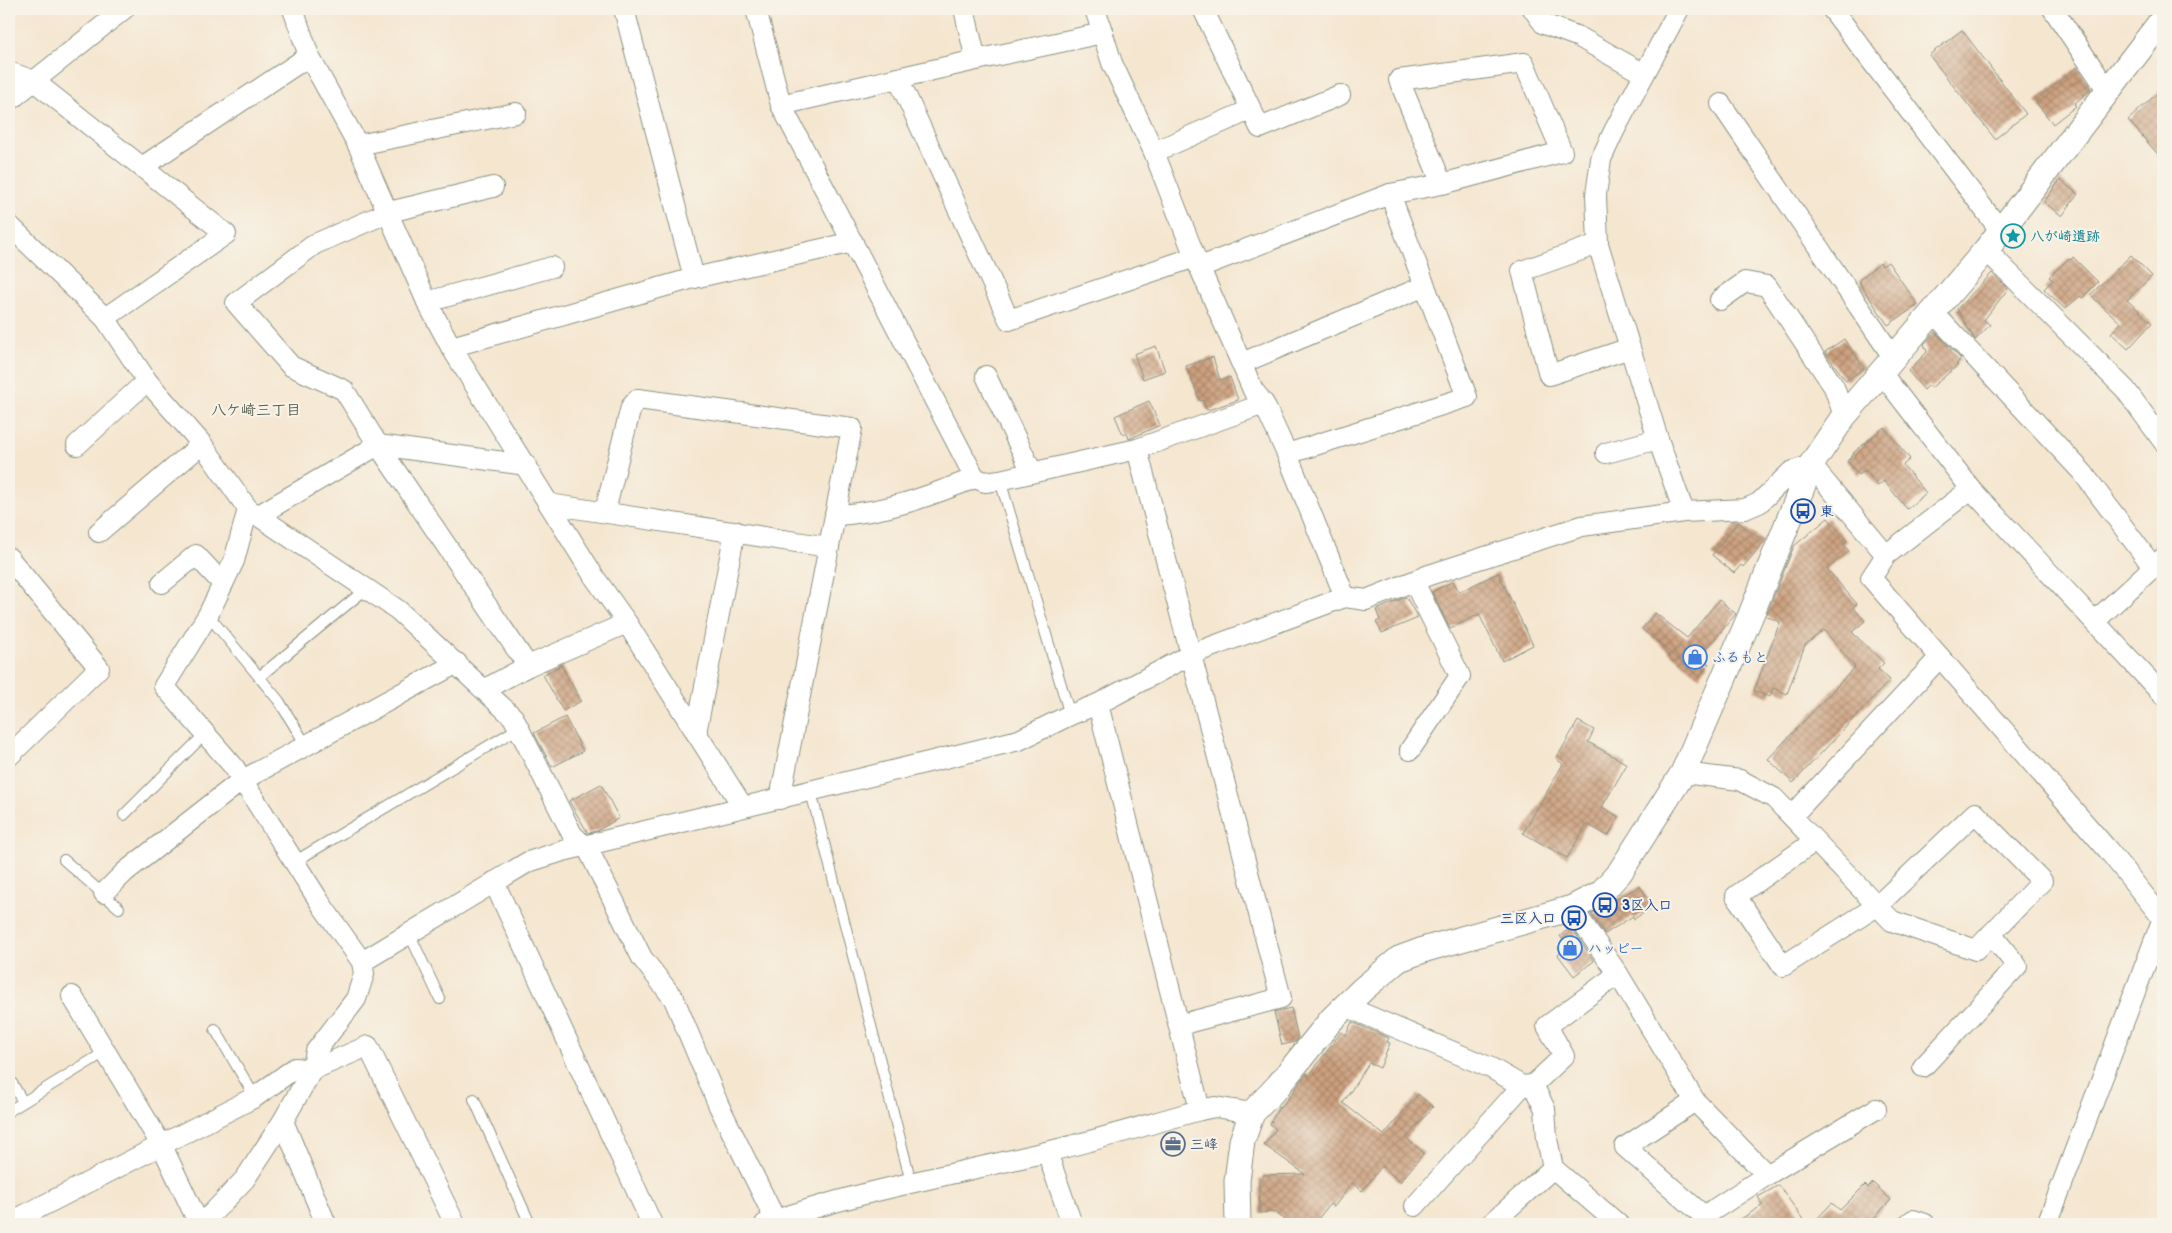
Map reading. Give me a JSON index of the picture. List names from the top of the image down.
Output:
{
  "districts": ["八ケ崎三丁目"],
  "places": {
    "place": ["八が崎遺跡"],
    "bus stop": ["東", "3区入口", "三区入口"],
    "shop": ["ふるもと", "ハッピー"],
    "office": ["三峰"]
  }
}
